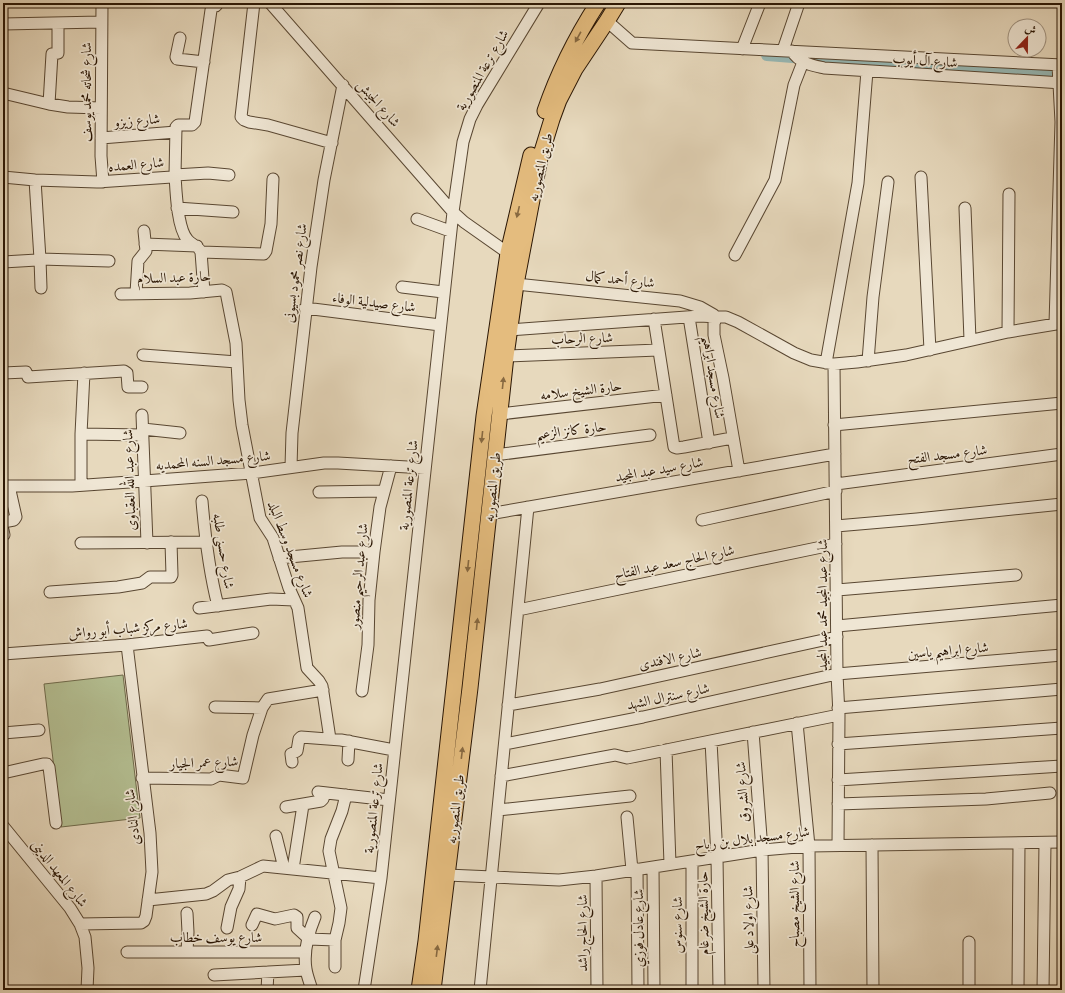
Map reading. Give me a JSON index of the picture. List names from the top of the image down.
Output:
{
  "streets": {
    "main road": ["طريق المنصوريه"],
    "street": [
      "شارع آل أيوب",
      "شارع ترعة المنصورية",
      "شارع شحاته محمد يوسف",
      "شارع الجيش",
      "شارع زيزو",
      "شارع العمده",
      "شارع نصر محمود بسيونى",
      "حارة عبد السلام",
      "شارع أحمد كمال",
      "شارع صيدلية الوفاء",
      "شارع الرحاب",
      "شارع مسجد ابراهيم",
      "حارة الشيخ سلامه",
      "حارة كانز الزعيم",
      "شارع مسجد الفتح",
      "شارع مسجد السنه المحمديه",
      "شارع سيد عبد المجيد",
      "شارع عبد الله العقباوى",
      "شارع مسجد وسط البلد",
      "شارع حسنى طلبه",
      "شارع الحاج سعد عبد الفتاح",
      "شارع عبد الرحيم منصور",
      "شارع عبد المجيد محمد عبد المجيد",
      "شارع مركز شباب أبو رواش",
      "شارع ابراهيم ياسين",
      "شارع الافندى",
      "شارع سنترال الشهد",
      "شارع عمر الجيار",
      "شارع الشروق",
      "شارع النادى",
      "شارع مسجد بلال بن رباح",
      "شارع المعهد الدينى",
      "شارع الشيخ مصباح",
      "حارة الشيخ ضرغام",
      "شارع اولاد على",
      "شارع سنوس",
      "شارع عادل فوزي",
      "شارع الحاج راشد",
      "شارع يوسف خطاب"
    ]
  },
  "crossings": [
    ["شارع آل أيوب", "طريق المنصوريه"],
    ["شارع آل أيوب", "شارع عبد المجيد محمد عبد المجيد"],
    ["شارع ترعة المنصورية", "شارع الجيش"],
    ["شارع ترعة المنصورية", "شارع صيدلية الوفاء"],
    ["شارع ترعة المنصورية", "شارع مسجد السنه المحمديه"],
    ["شارع شحاته محمد يوسف", "شارع زيزو"],
    ["شارع شحاته محمد يوسف", "شارع العمده"],
    ["شارع الجيش", "طريق المنصوريه"],
    ["شارع الجيش", "شارع نصر محمود بسيونى"],
    ["شارع زيزو", "شارع العمده"],
    ["طريق المنصوريه", "شارع أحمد كمال"],
    ["طريق المنصوريه", "شارع الرحاب"],
    ["طريق المنصوريه", "حارة الشيخ سلامه"],
    ["طريق المنصوريه", "حارة كانز الزعيم"],
    ["طريق المنصوريه", "شارع سيد عبد المجيد"],
    ["طريق المنصوريه", "شارع مسجد بلال بن رباح"],
    ["شارع نصر محمود بسيونى", "شارع صيدلية الوفاء"],
    ["شارع نصر محمود بسيونى", "شارع مسجد السنه المحمديه"],
    ["حارة عبد السلام", "شارع مسجد وسط البلد"],
    ["شارع مسجد الفتح", "شارع عبد المجيد محمد عبد المجيد"],
    ["شارع مسجد السنه المحمديه", "شارع عبد الله العقباوى"],
    ["شارع مسجد السنه المحمديه", "شارع مسجد وسط البلد"],
    ["شارع مسجد السنه المحمديه", "شارع عبد الرحيم منصور"],
    ["شارع سيد عبد المجيد", "شارع عبد المجيد محمد عبد المجيد"],
    ["شارع الحاج سعد عبد الفتاح", "شارع عبد المجيد محمد عبد المجيد"],
    ["شارع عبد المجيد محمد عبد المجيد", "شارع ابراهيم ياسين"],
    ["شارع عبد المجيد محمد عبد المجيد", "شارع الافندى"],
    ["شارع عبد المجيد محمد عبد المجيد", "شارع سنترال الشهد"],
    ["شارع عبد المجيد محمد عبد المجيد", "شارع مسجد بلال بن رباح"],
    ["شارع مركز شباب أبو رواش", "شارع النادى"],
    ["شارع ابراهيم ياسين", "شارع سنترال الشهد"],
    ["شارع عمر الجيار", "شارع النادى"],
    ["شارع الشروق", "شارع مسجد بلال بن رباح"],
    ["شارع الشروق", "شارع اولاد على"],
    ["شارع النادى", "شارع المعهد الدينى"],
    ["شارع مسجد بلال بن رباح", "شارع الشيخ مصباح"],
    ["شارع مسجد بلال بن رباح", "حارة الشيخ ضرغام"],
    ["شارع مسجد بلال بن رباح", "شارع اولاد على"],
    ["شارع مسجد بلال بن رباح", "شارع سنوس"],
    ["شارع مسجد بلال بن رباح", "شارع عادل فوزي"],
    ["شارع مسجد بلال بن رباح", "شارع الحاج راشد"]
  ],
  "north": "top"
}
